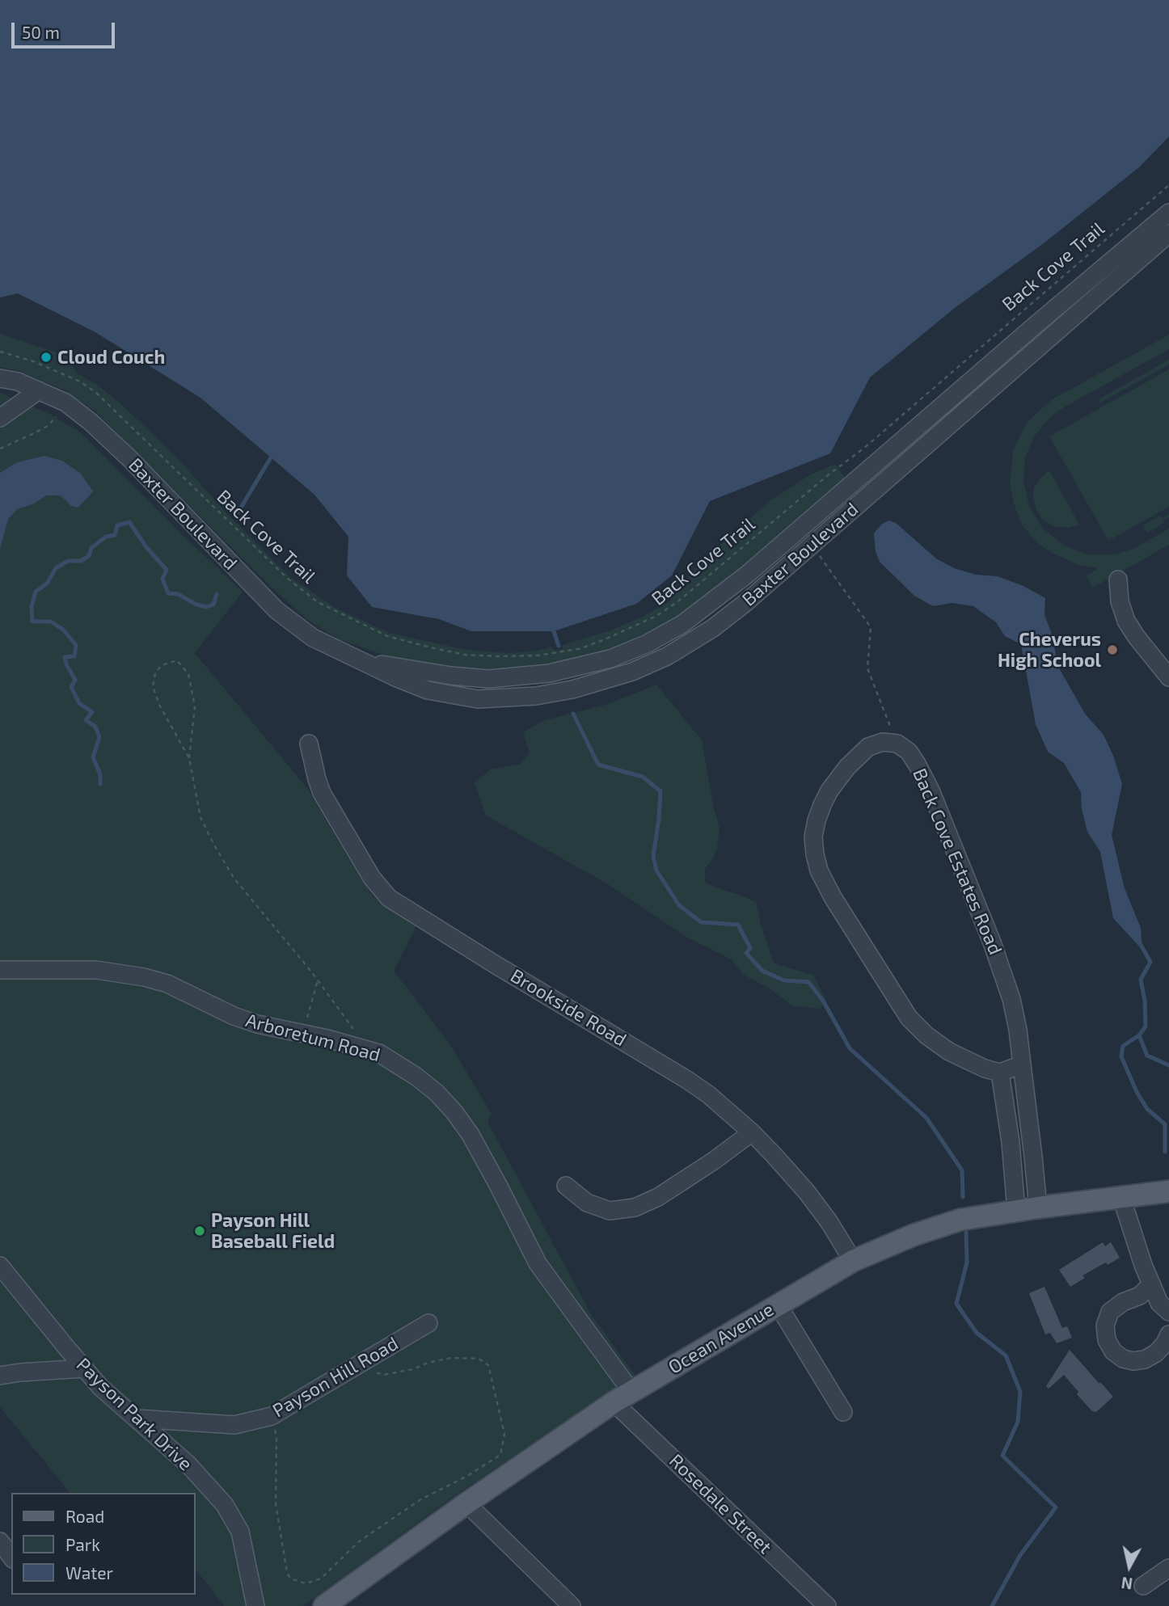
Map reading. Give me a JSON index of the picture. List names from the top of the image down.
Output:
{
  "streets": {
    "main road": ["Ocean Avenue"],
    "street": [
      "Baxter Boulevard",
      "Back Cove Estates Road",
      "Brookside Road",
      "Arboretum Road",
      "Payson Hill Road",
      "Payson Park Drive",
      "Rosedale Street"
    ],
    "path": ["Back Cove Trail"]
  },
  "crossings": [
    ["Back Cove Estates Road", "Ocean Avenue"],
    ["Brookside Road", "Ocean Avenue"],
    ["Arboretum Road", "Ocean Avenue"],
    ["Arboretum Road", "Rosedale Street"],
    ["Ocean Avenue", "Rosedale Street"],
    ["Payson Hill Road", "Payson Park Drive"]
  ],
  "places": ["Cloud Couch", "Cheverus High School", "Payson Hill Baseball Field"],
  "legend": ["Road", "Park", "Water"],
  "scale_bar": "50 m",
  "north": "bottom"
}
